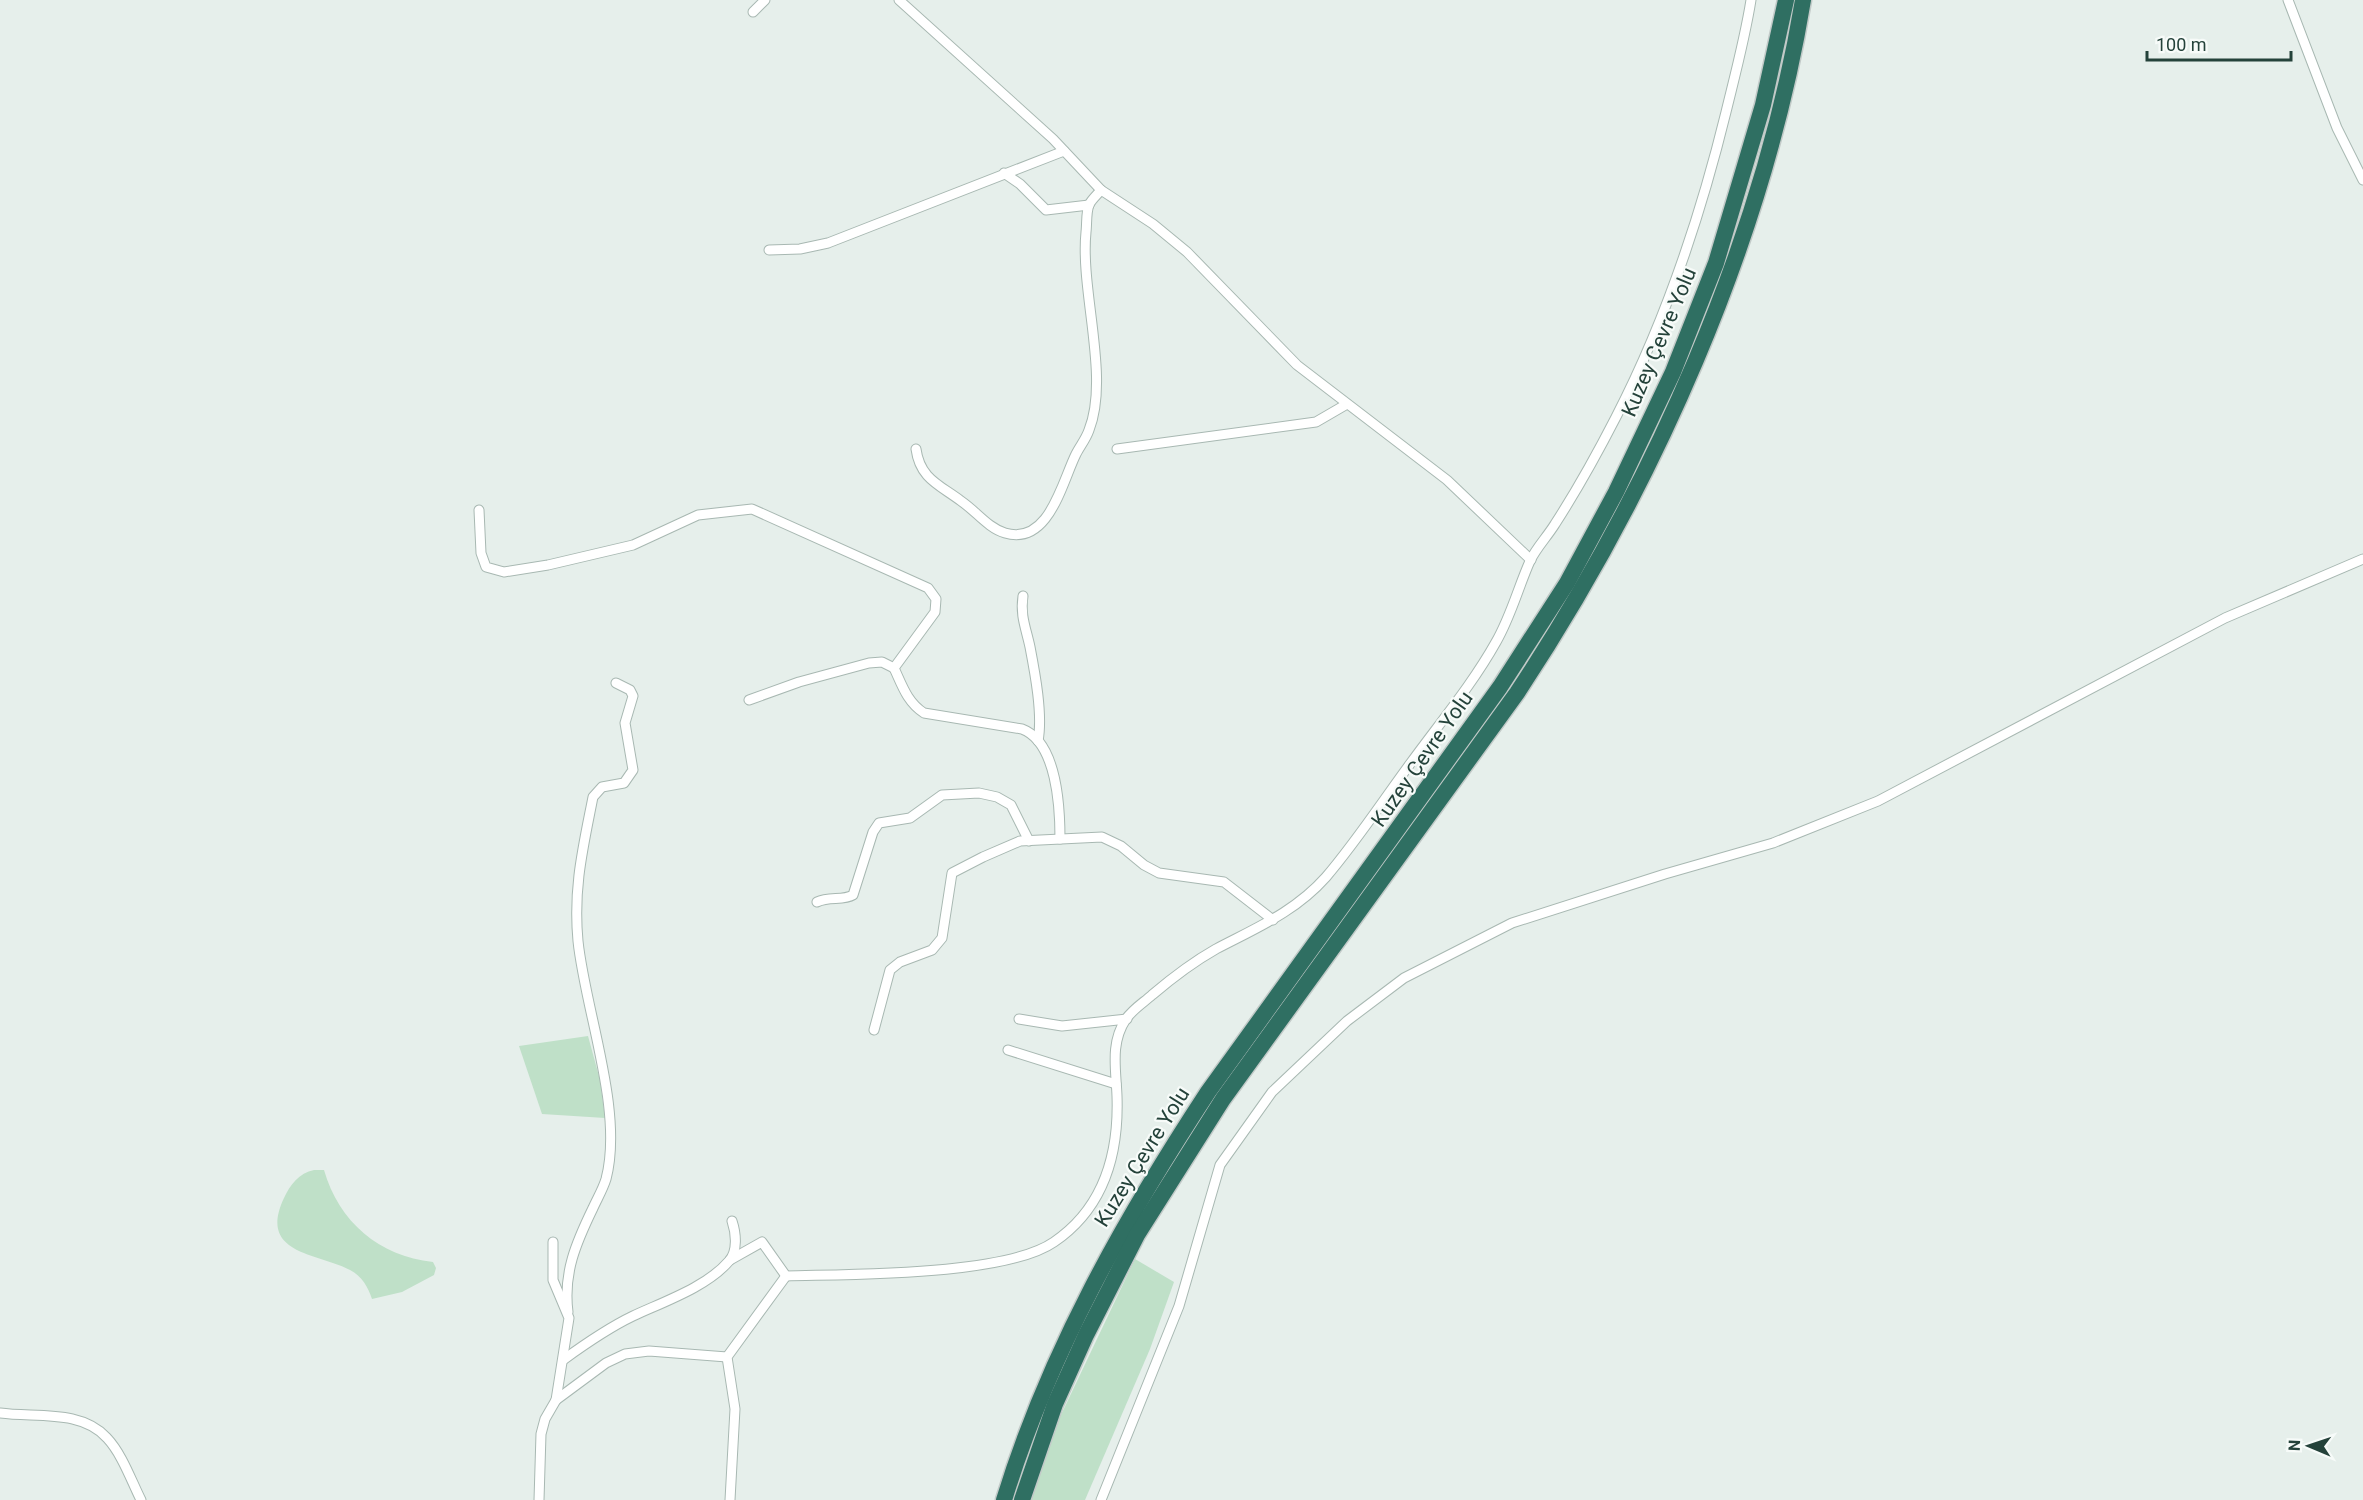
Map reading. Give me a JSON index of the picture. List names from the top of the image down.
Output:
{
  "streets": {
    "highway": ["Kuzey Çevre Yolu"]
  },
  "scale_bar": "100 m",
  "north": "left"
}
